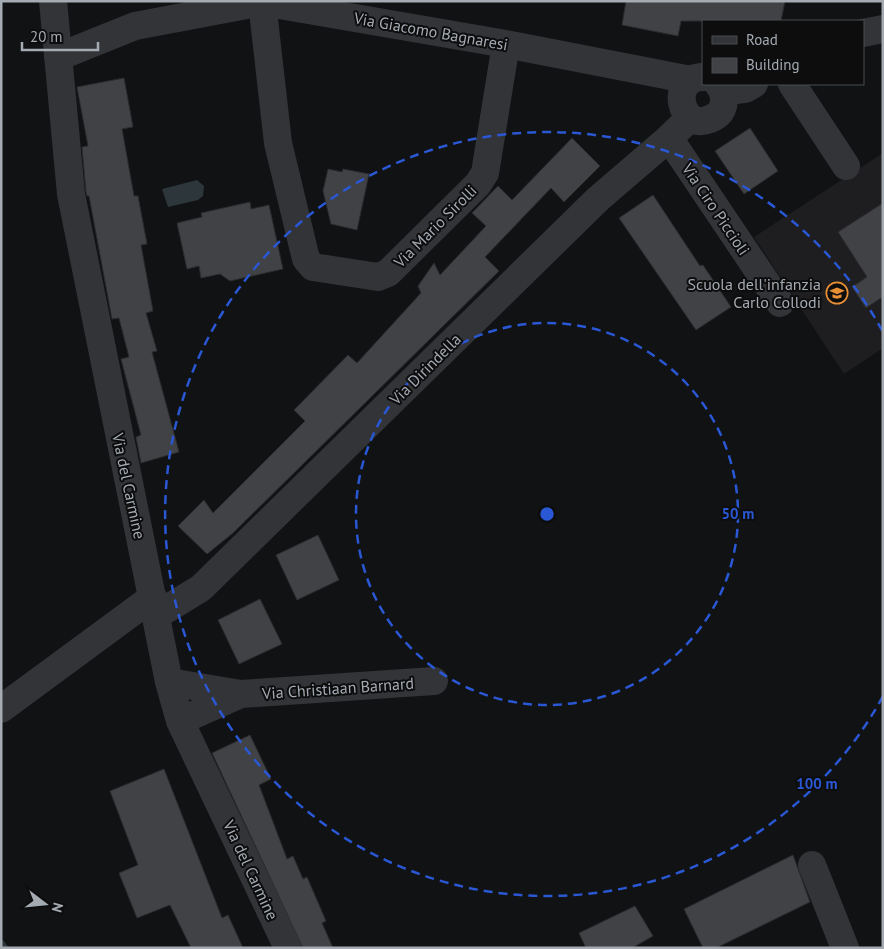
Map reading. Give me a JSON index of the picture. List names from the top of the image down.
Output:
{
  "streets": {
    "street": [
      "Via Giacomo Bagnaresi",
      "Via Ciro Piccioli",
      "Via Mario Sirolli",
      "Via Dirindella",
      "Via del Carmine",
      "Via Christiaan Barnard"
    ]
  },
  "crossings": [
    ["Via Giacomo Bagnaresi", "Via Mario Sirolli"],
    ["Via Giacomo Bagnaresi", "Via del Carmine"],
    ["Via Ciro Piccioli", "Via Dirindella"],
    ["Via Dirindella", "Via del Carmine"],
    ["Via del Carmine", "Via Christiaan Barnard"]
  ],
  "places": {
    "school or university": ["Scuola dell'infanzia Carlo Collodi"]
  },
  "legend": ["Road", "Building"],
  "scale_bar": "20 m",
  "north": "right",
  "rings": ["50 m", "100 m"]
}
